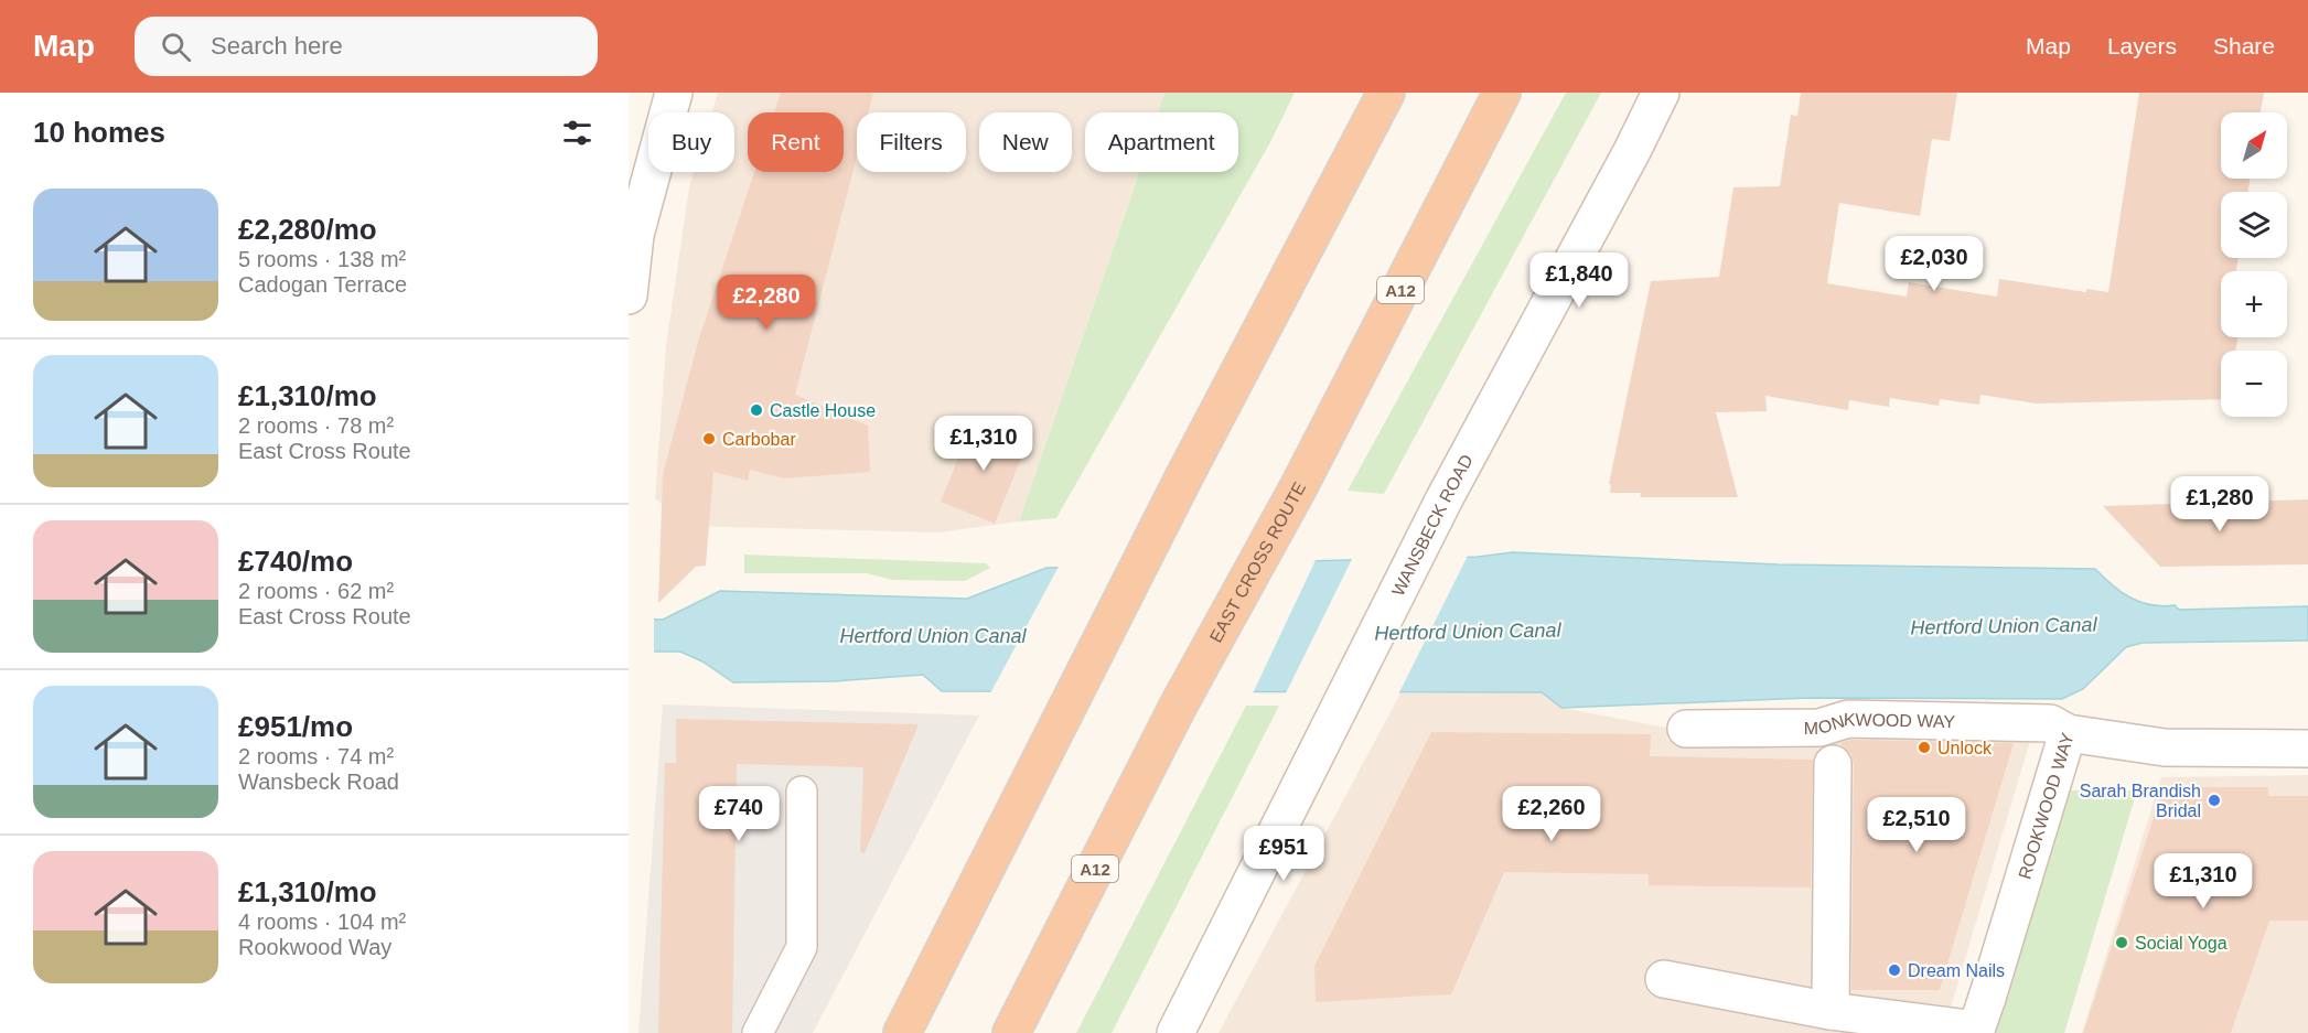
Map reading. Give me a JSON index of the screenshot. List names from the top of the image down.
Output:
{
  "streets": {
    "highway": ["A12", "EAST CROSS ROUTE"],
    "street": ["WANSBECK ROAD", "MONKWOOD WAY", "ROOKWOOD WAY"]
  },
  "crossings": [
    ["MONKWOOD WAY", "ROOKWOOD WAY"]
  ],
  "water": ["Hertford Union Canal"],
  "places": [
    "Castle House",
    "Carbobar",
    "Unlock",
    "Sarah Brandish Bridal",
    "Social Yoga",
    "Dream Nails"
  ],
  "north": "top right",
  "page": {
    "header": "Map",
    "search": "Search here",
    "nav": ["Map", "Layers", "Share"],
    "heading": "10 homes",
    "map_buttons": ["+", "−"],
    "chip": [
      "Buy",
      "Rent",
      "Filters",
      "New",
      "Apartment"
    ],
    "list": [
      {
        "name": "£2,280/mo",
        "note": "5 rooms · 138 m² · Cadogan Terrace"
      },
      {
        "name": "£1,310/mo",
        "note": "2 rooms · 78 m² · East Cross Route"
      },
      {
        "name": "£740/mo",
        "note": "2 rooms · 62 m² · East Cross Route"
      },
      {
        "name": "£951/mo",
        "note": "2 rooms · 74 m² · Wansbeck Road"
      },
      {
        "name": "£1,310/mo",
        "note": "4 rooms · 104 m² · Rookwood Way"
      }
    ],
    "price": [
      "£2,030",
      "£1,840",
      "£2,280",
      "£1,310",
      "£1,280",
      "£740",
      "£2,260",
      "£2,510",
      "£951",
      "£1,310"
    ]
  }
}
